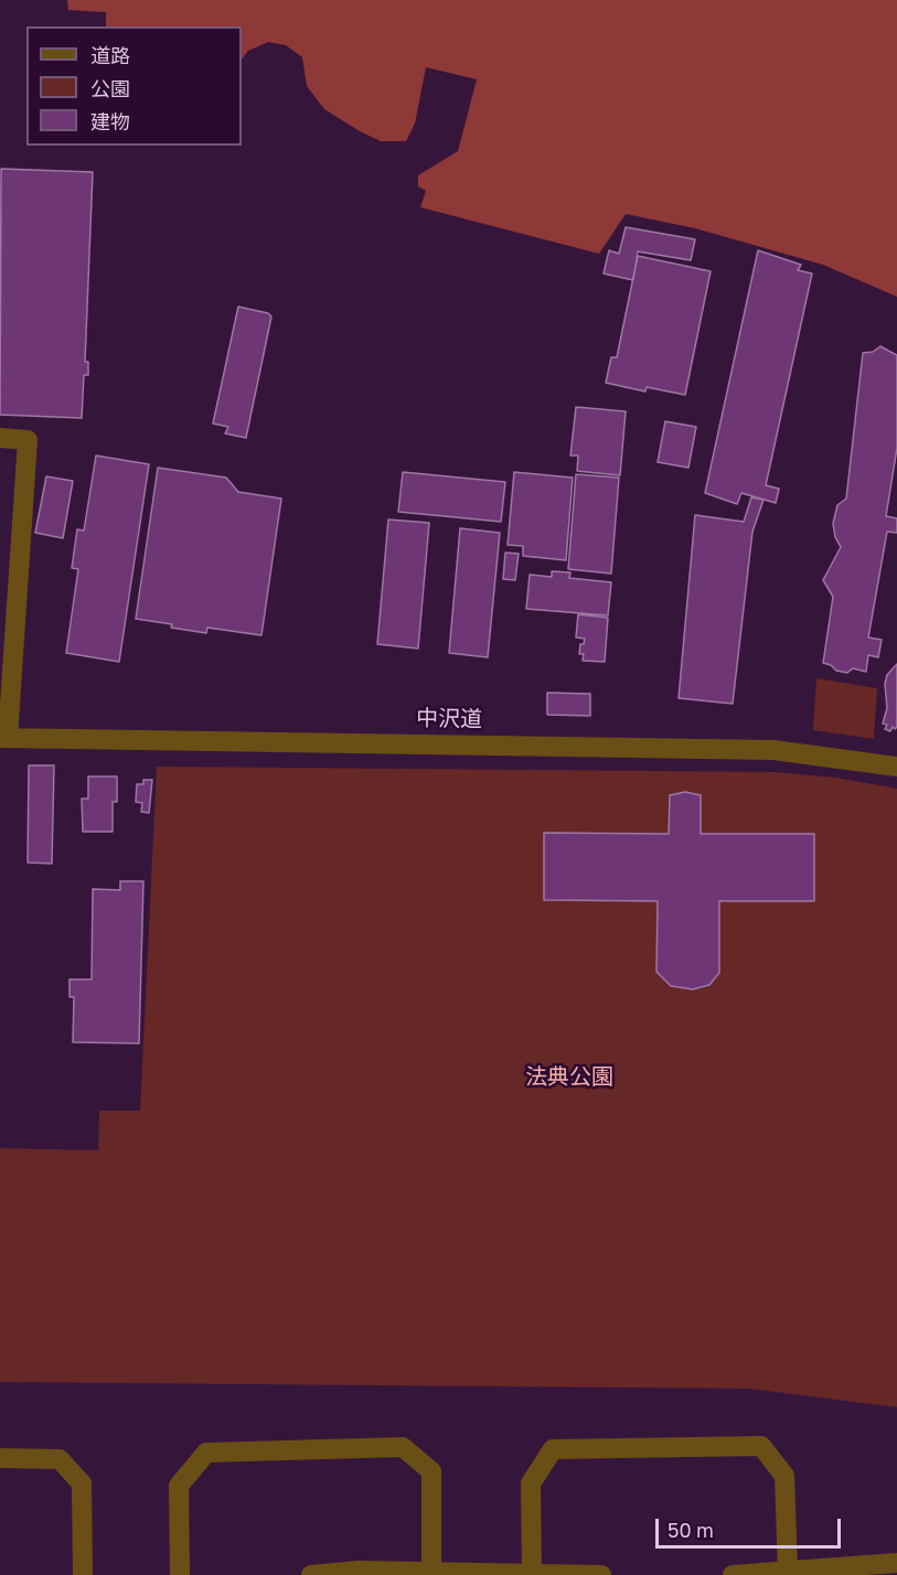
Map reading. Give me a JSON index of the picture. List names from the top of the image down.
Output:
{
  "streets": {
    "street": ["中沢道"]
  },
  "parks": ["法典公園"],
  "legend": ["道路", "公園", "建物"],
  "scale_bar": "50 m"
}
